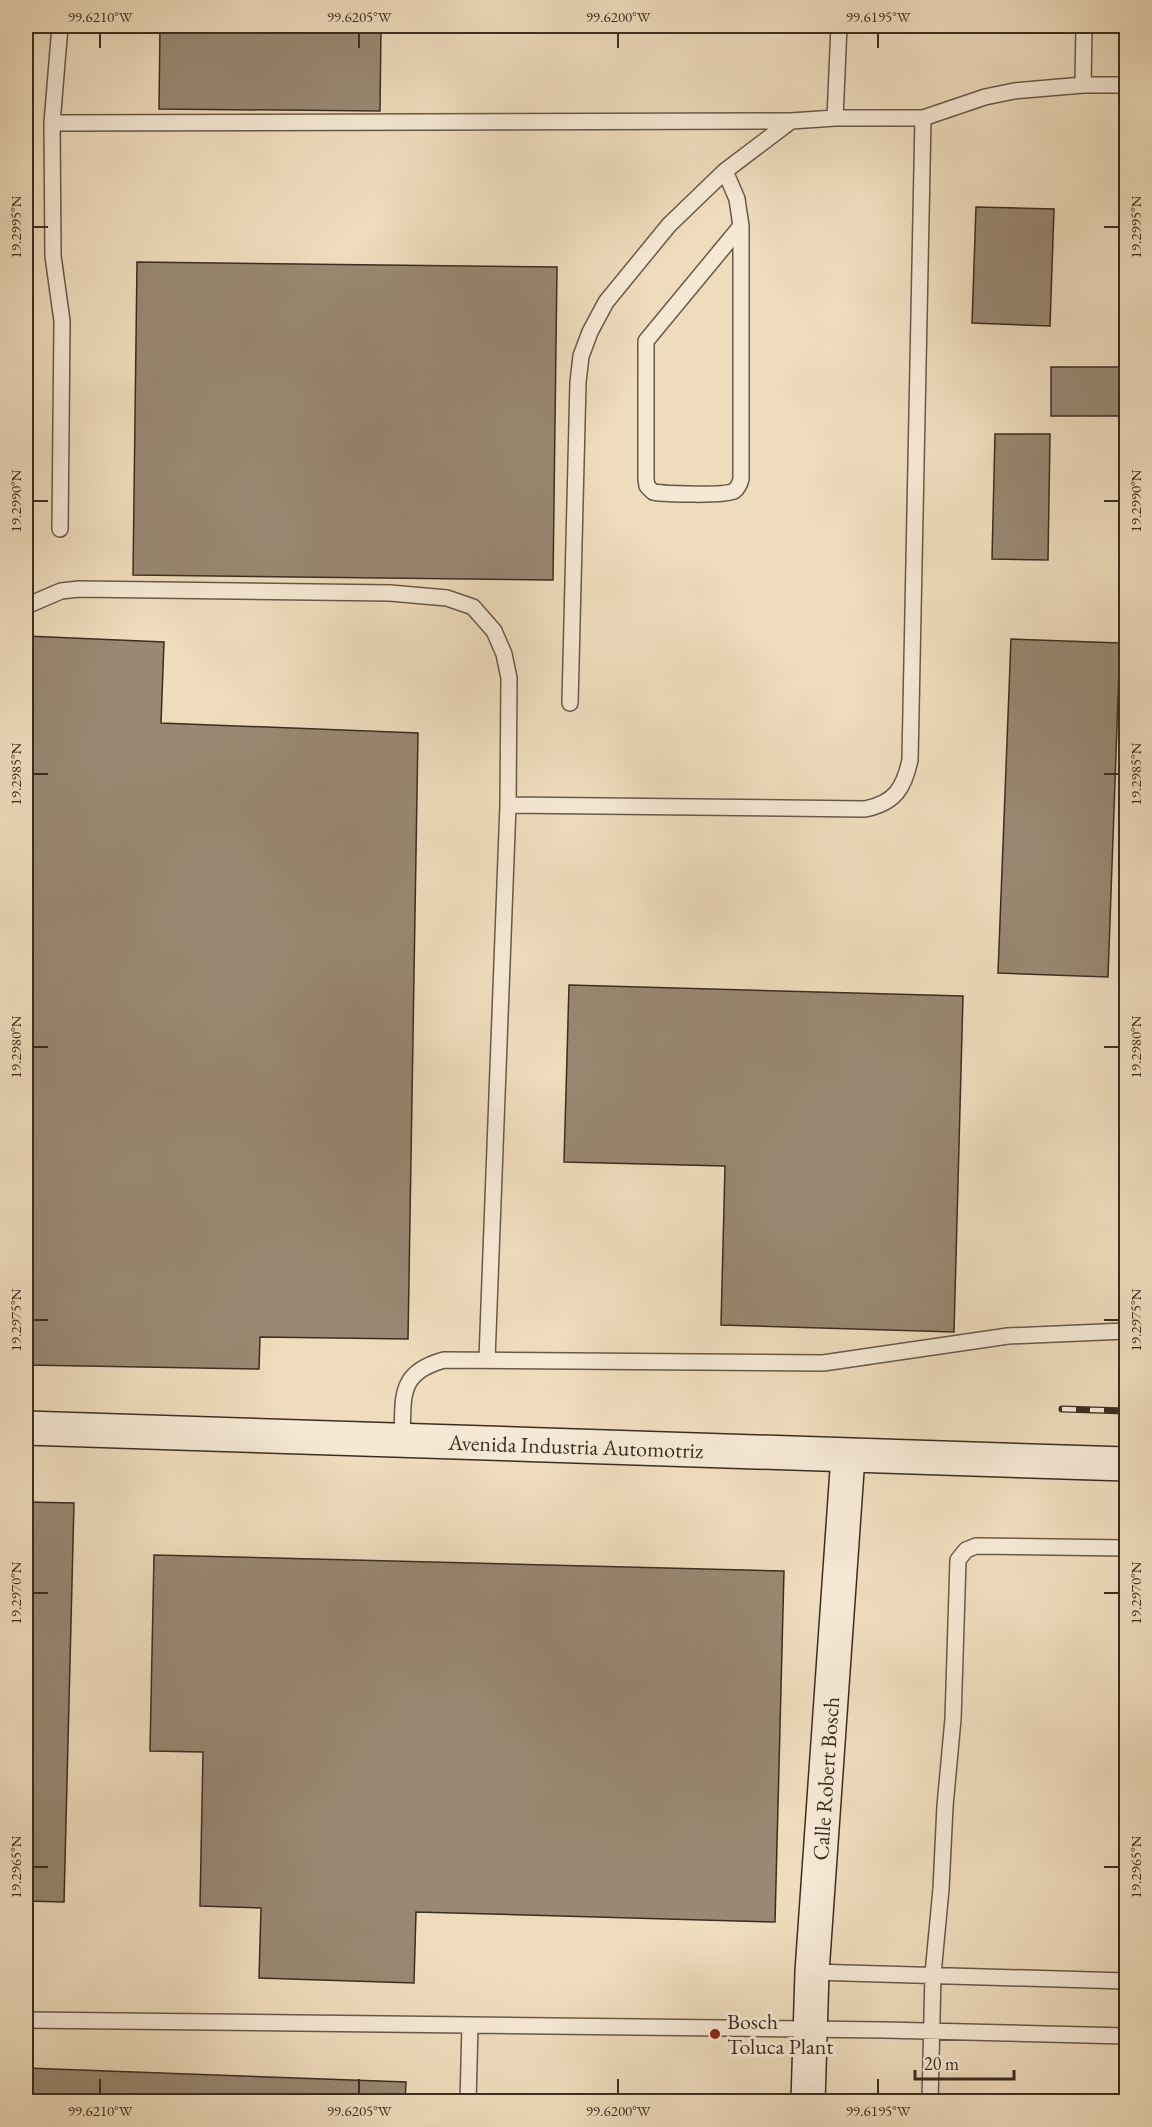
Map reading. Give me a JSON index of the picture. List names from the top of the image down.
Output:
{
  "streets": {
    "main road": ["Avenida Industria Automotriz", "Calle Robert Bosch"]
  },
  "crossings": [
    ["Avenida Industria Automotriz", "Calle Robert Bosch"]
  ],
  "places": ["Bosch Toluca Plant"],
  "scale_bar": "20 m",
  "coordinates": [
    "99.6210°W",
    "99.6205°W",
    "99.6200°W",
    "99.6195°W",
    "19.2995°N",
    "19.2990°N",
    "19.2985°N",
    "19.2980°N",
    "19.2975°N",
    "19.2970°N",
    "19.2965°N"
  ]
}
